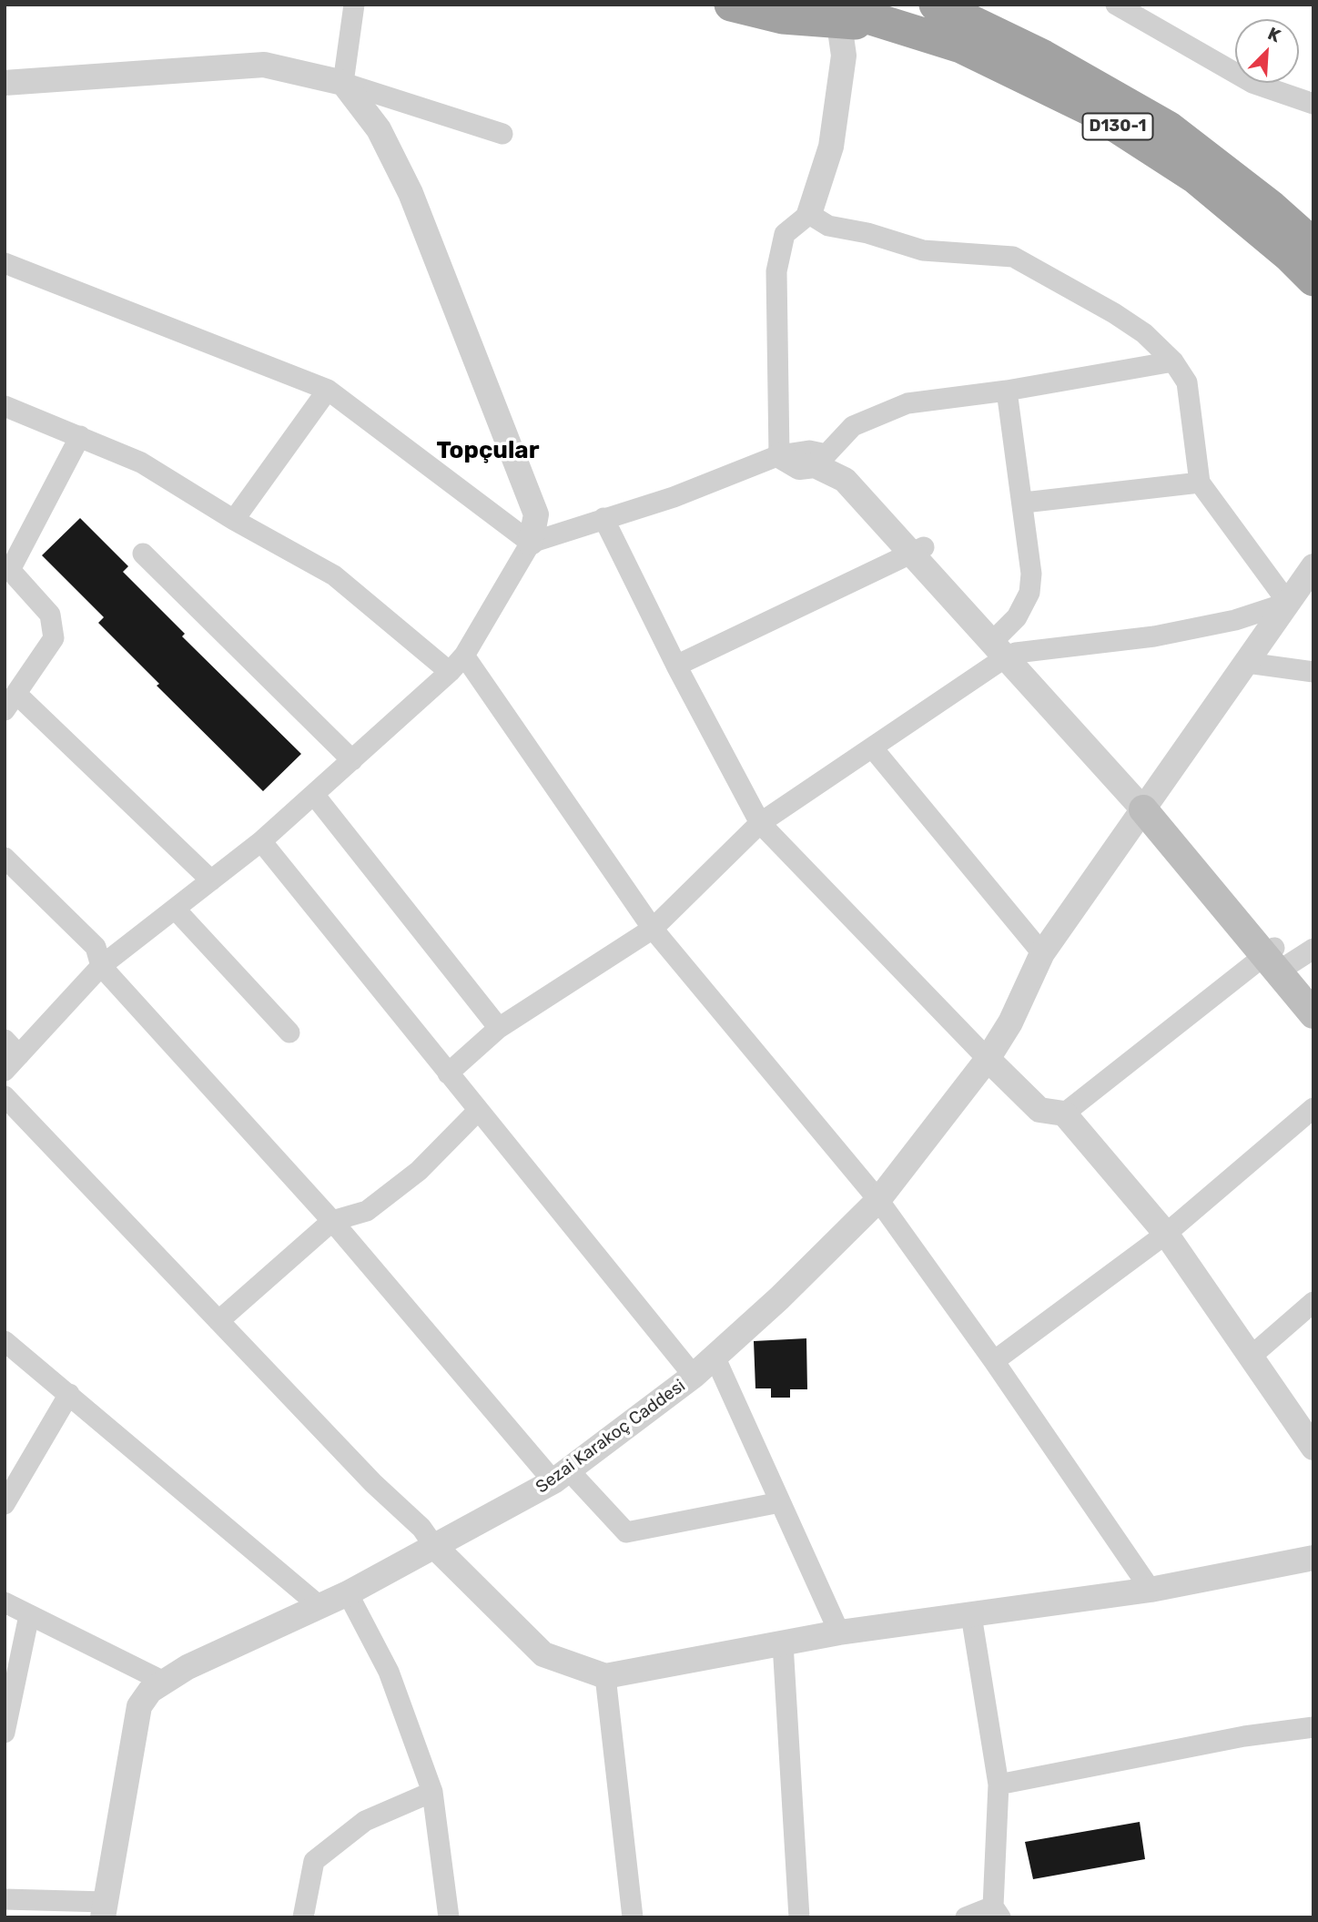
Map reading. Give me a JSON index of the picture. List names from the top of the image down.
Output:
{
  "streets": {
    "highway": ["D130-1"],
    "street": ["Sezai Karakoç Caddesi"]
  },
  "districts": ["Topçular"],
  "north": "top right"
}
